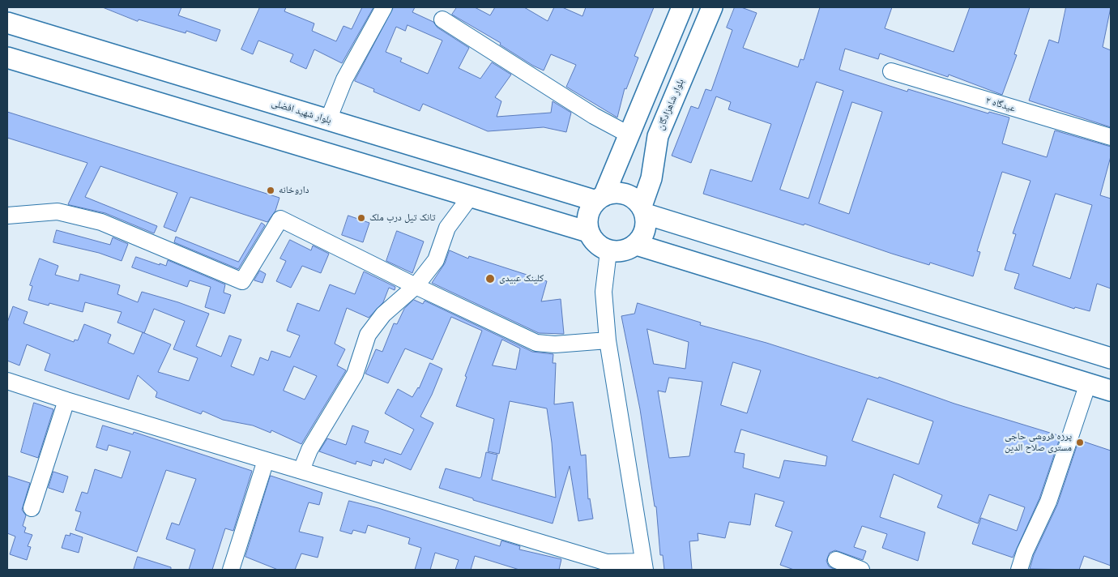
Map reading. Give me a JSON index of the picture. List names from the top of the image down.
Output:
{
  "streets": {
    "main road": ["بلوار شاهزادگان", "بلوار شهید افضلی"],
    "street": ["عیدگاه ۲"]
  },
  "crossings": [
    ["بلوار شاهزادگان", "بلوار شهید افضلی"]
  ],
  "places": [
    "داروخانه",
    "تانک تیل درب ملک",
    "کلینک عبیدی",
    "پرزه فروشی حاجی مستری صلاح الدین"
  ]
}
